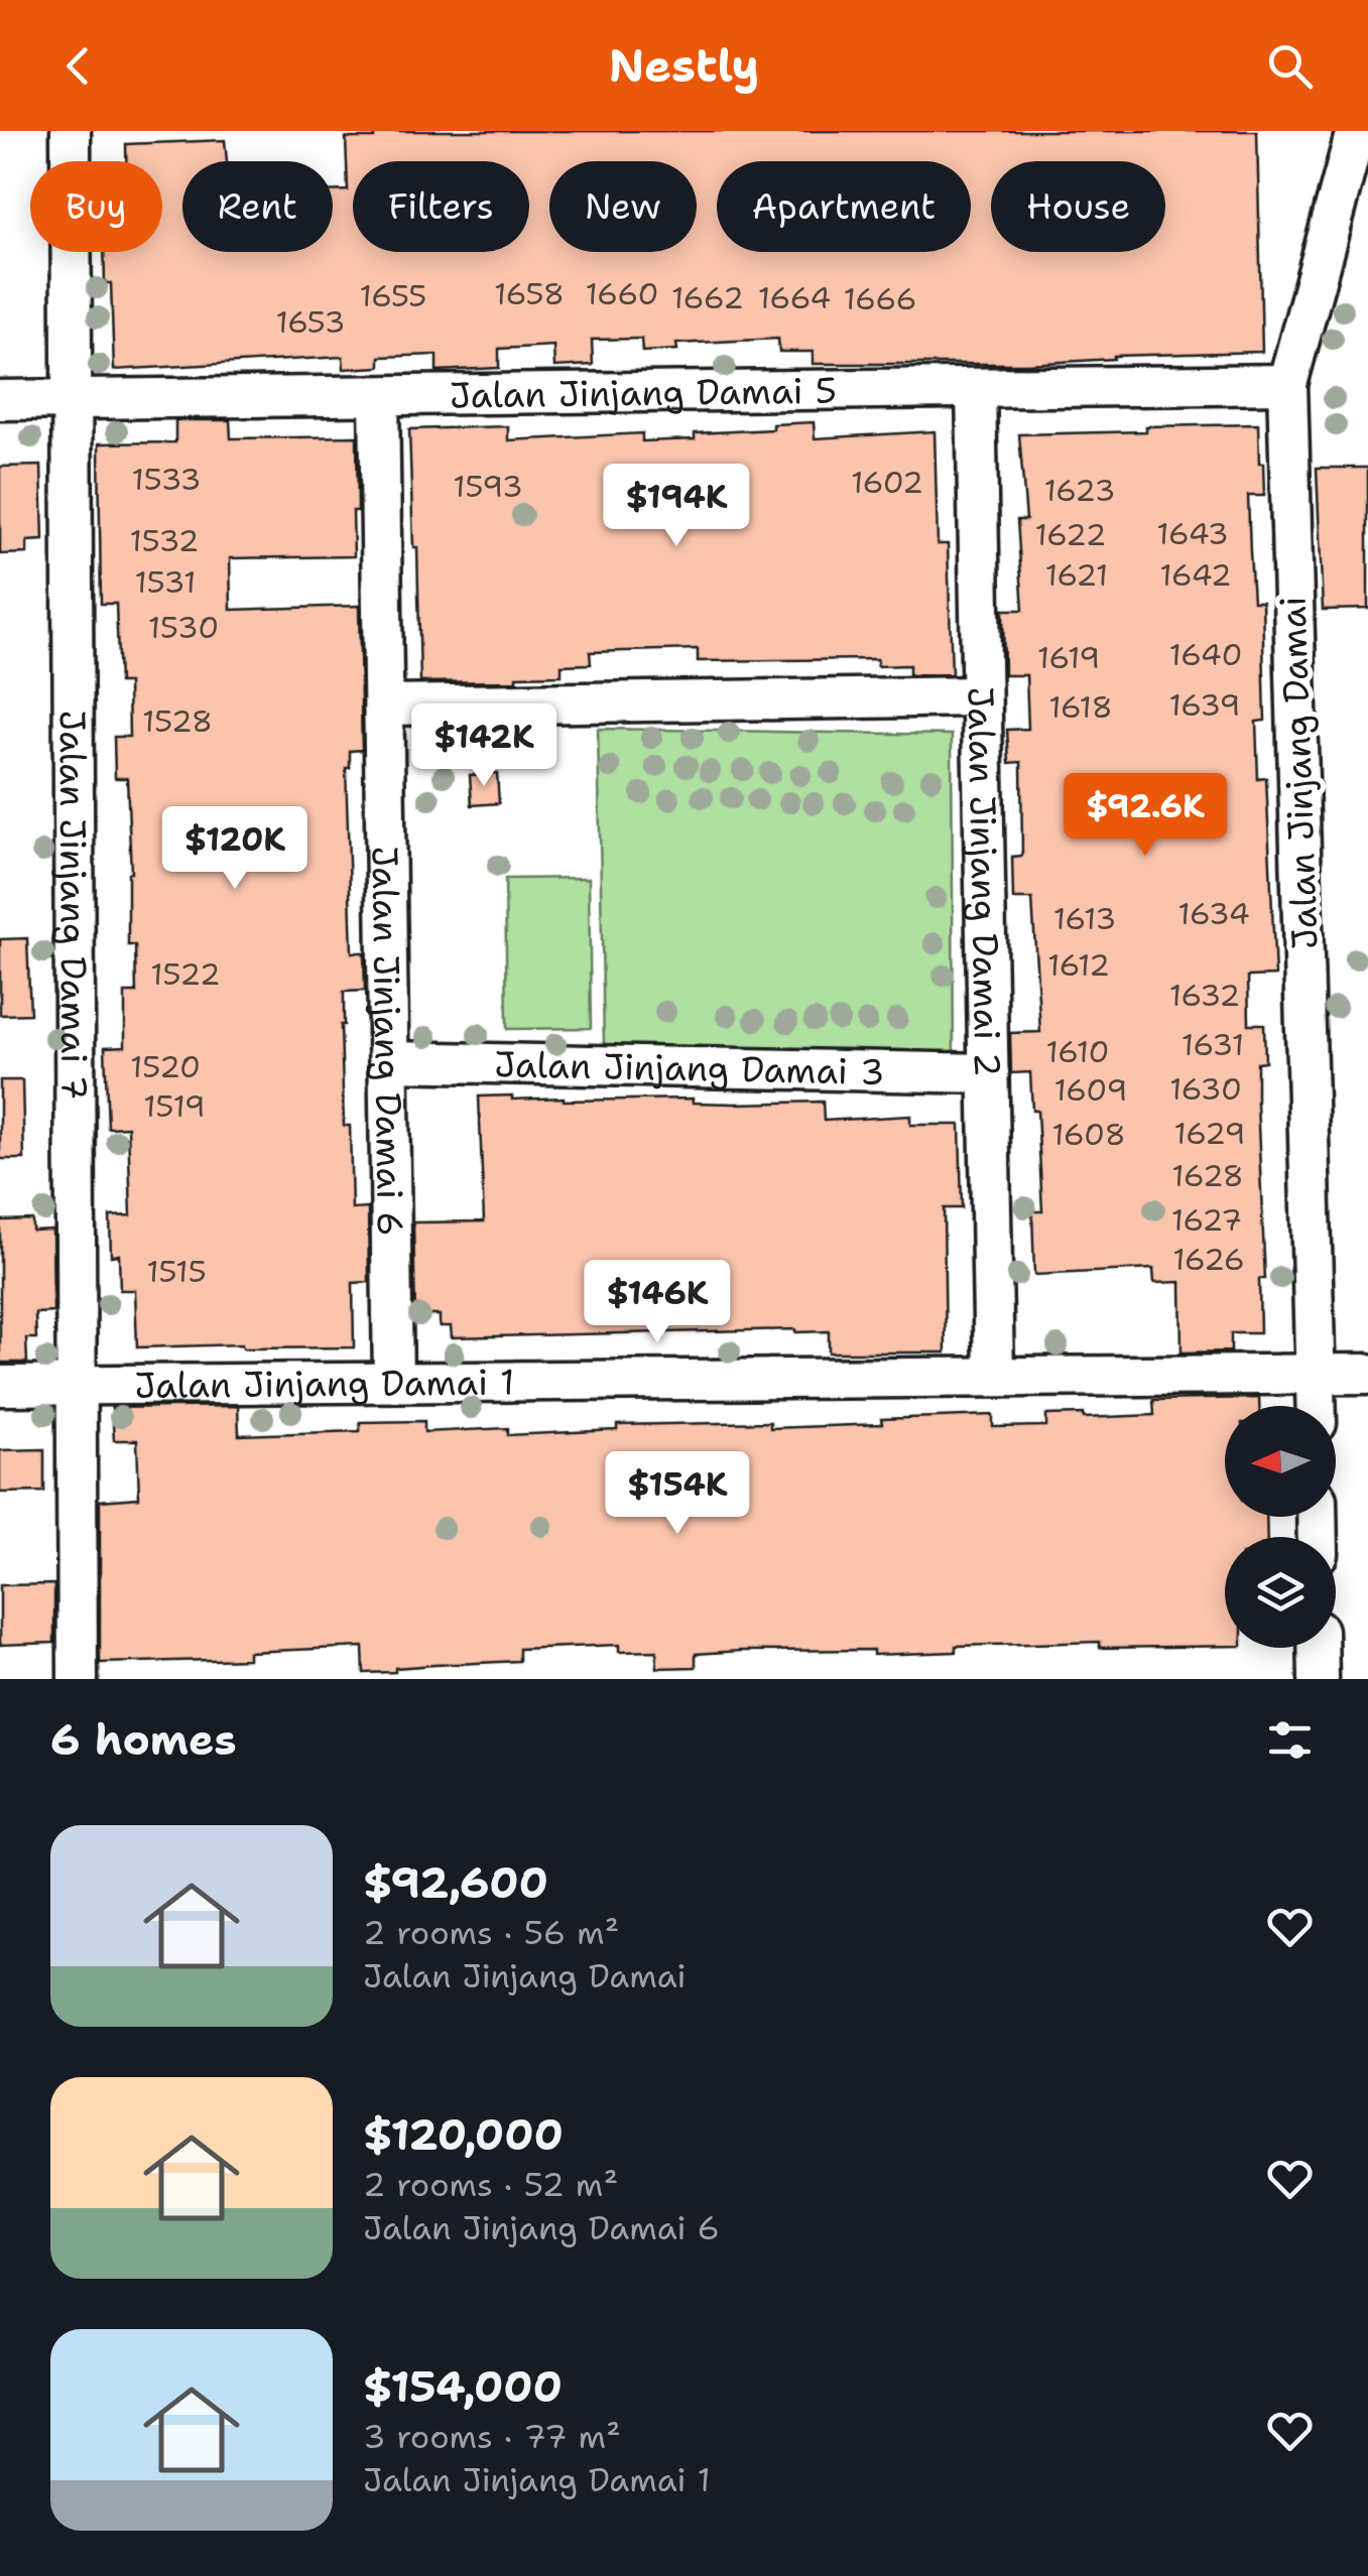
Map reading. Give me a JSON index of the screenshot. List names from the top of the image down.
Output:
{
  "streets": {
    "street": [
      "Jalan Jinjang Damai 5",
      "Jalan Jinjang Damai",
      "Jalan Jinjang Damai 2",
      "Jalan Jinjang Damai 7",
      "Jalan Jinjang Damai 6",
      "Jalan Jinjang Damai 3",
      "Jalan Jinjang Damai 1"
    ]
  },
  "crossings": [
    ["Jalan Jinjang Damai 5", "Jalan Jinjang Damai"],
    ["Jalan Jinjang Damai 5", "Jalan Jinjang Damai 2"],
    ["Jalan Jinjang Damai 5", "Jalan Jinjang Damai 7"],
    ["Jalan Jinjang Damai 5", "Jalan Jinjang Damai 6"],
    ["Jalan Jinjang Damai", "Jalan Jinjang Damai 1"],
    ["Jalan Jinjang Damai 2", "Jalan Jinjang Damai 3"],
    ["Jalan Jinjang Damai 2", "Jalan Jinjang Damai 1"],
    ["Jalan Jinjang Damai 7", "Jalan Jinjang Damai 1"],
    ["Jalan Jinjang Damai 6", "Jalan Jinjang Damai 3"],
    ["Jalan Jinjang Damai 6", "Jalan Jinjang Damai 1"]
  ],
  "house_numbers": [
    "1658",
    "1660",
    "1655",
    "1662",
    "1664",
    "1666",
    "1653",
    "1533",
    "1602",
    "1593",
    "1623",
    "1643",
    "1622",
    "1532",
    "1621",
    "1642",
    "1531",
    "1530",
    "1640",
    "1619",
    "1639",
    "1618",
    "1528",
    "1634",
    "1613",
    "1612",
    "1522",
    "1632",
    "1631",
    "1610",
    "1520",
    "1630",
    "1609",
    "1519",
    "1629",
    "1608",
    "1628",
    "1627",
    "1626",
    "1515"
  ],
  "north": "left",
  "page": {
    "header": "Nestly",
    "chip": [
      "Buy",
      "Rent",
      "Filters",
      "New",
      "Apartment",
      "House"
    ],
    "price": [
      "$194K",
      "$142K",
      "$92.6K",
      "$120K",
      "$146K",
      "$154K"
    ],
    "heading": "6 homes",
    "list": [
      {
        "name": "$92,600",
        "note": "2 rooms · 56 m² · Jalan Jinjang Damai"
      },
      {
        "name": "$120,000",
        "note": "2 rooms · 52 m² · Jalan Jinjang Damai 6"
      },
      {
        "name": "$154,000",
        "note": "3 rooms · 77 m² · Jalan Jinjang Damai 1"
      }
    ]
  }
}
